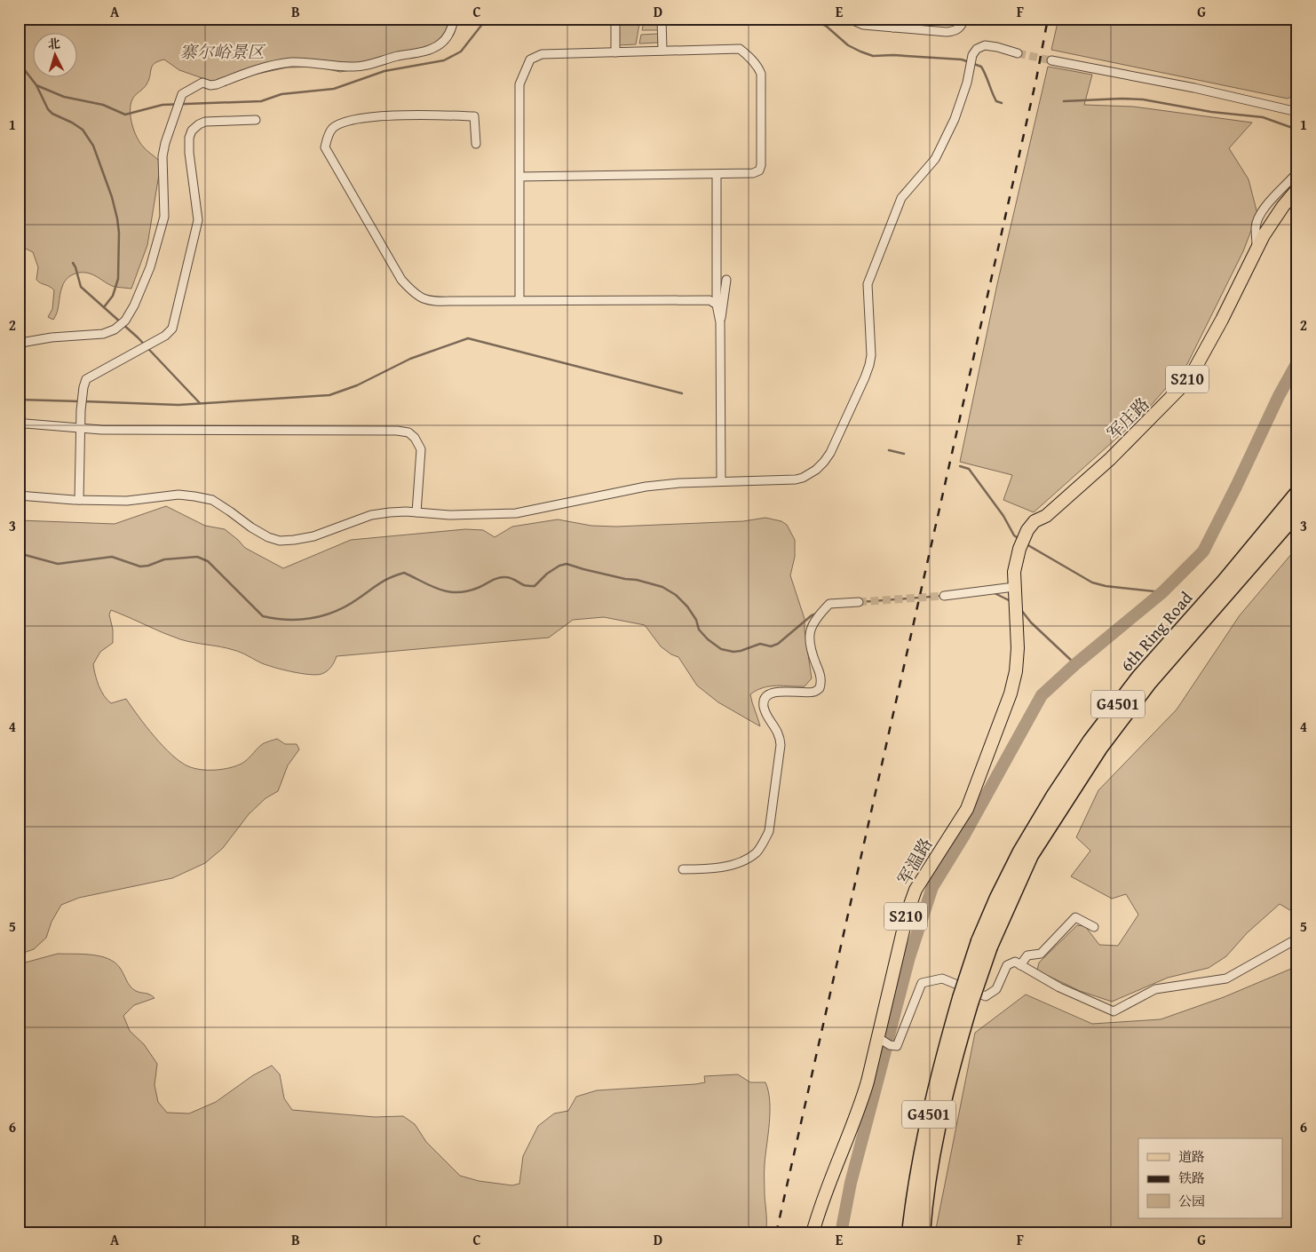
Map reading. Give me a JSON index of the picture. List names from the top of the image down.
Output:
{
  "streets": {
    "highway": ["6th Ring Road", "G4501"],
    "main road": ["S210", "军庄路", "军温路"]
  },
  "crossings": [
    ["军庄路", "军温路"],
    ["6th Ring Road", "G4501"]
  ],
  "parks": ["寨尔峪景区"],
  "legend": ["道路", "铁路", "公园"],
  "north": "top",
  "grid": {
    "columns": [
      "A",
      "B",
      "C",
      "D",
      "E",
      "F",
      "G"
    ],
    "rows": [
      "1",
      "2",
      "3",
      "4",
      "5",
      "6"
    ]
  }
}
